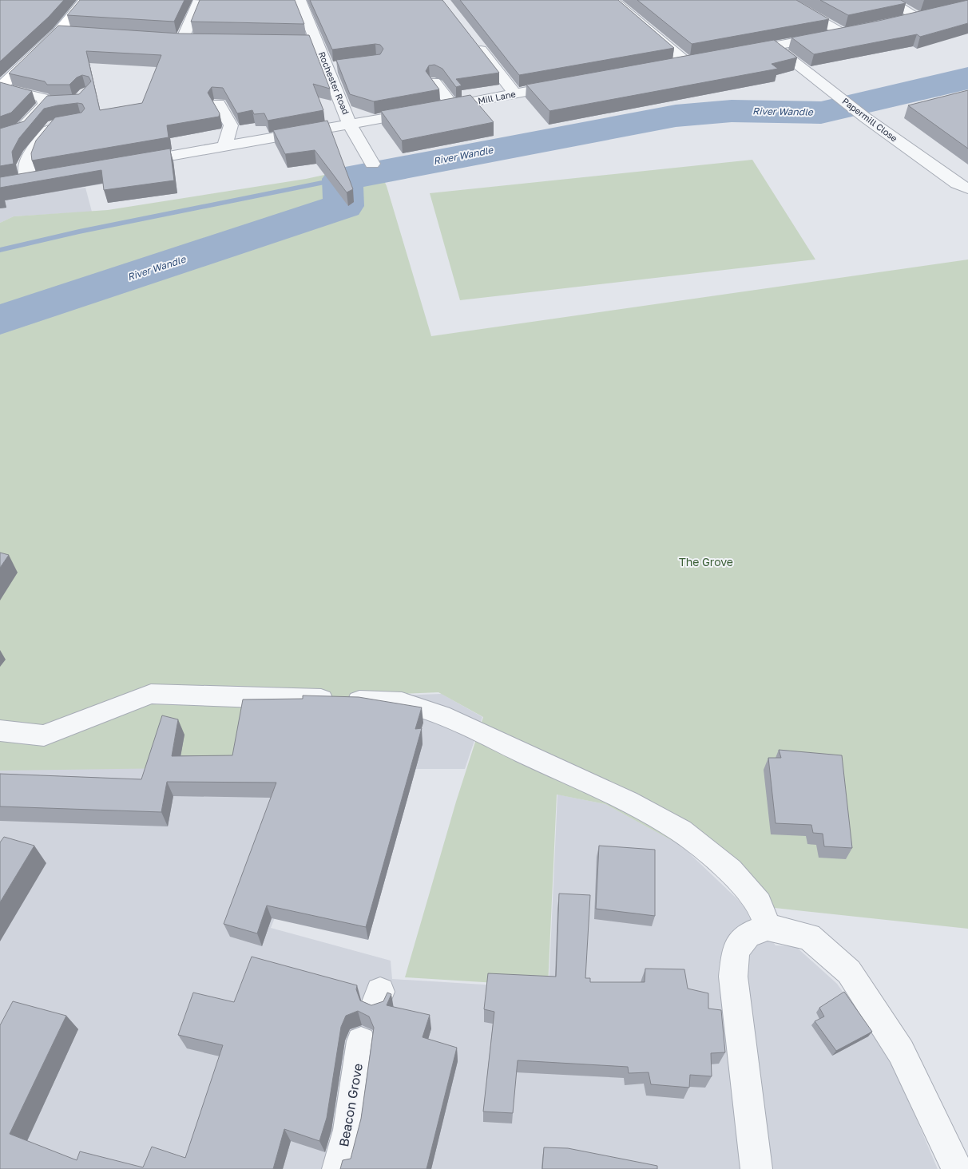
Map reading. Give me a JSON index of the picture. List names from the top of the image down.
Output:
{
  "streets": {
    "street": [
      "Rochester Road",
      "Mill Lane",
      "Papermill Close",
      "Beacon Grove"
    ]
  },
  "crossings": [
    ["Rochester Road", "Mill Lane"]
  ],
  "water": ["River Wandle"],
  "parks": ["The Grove"]
}
